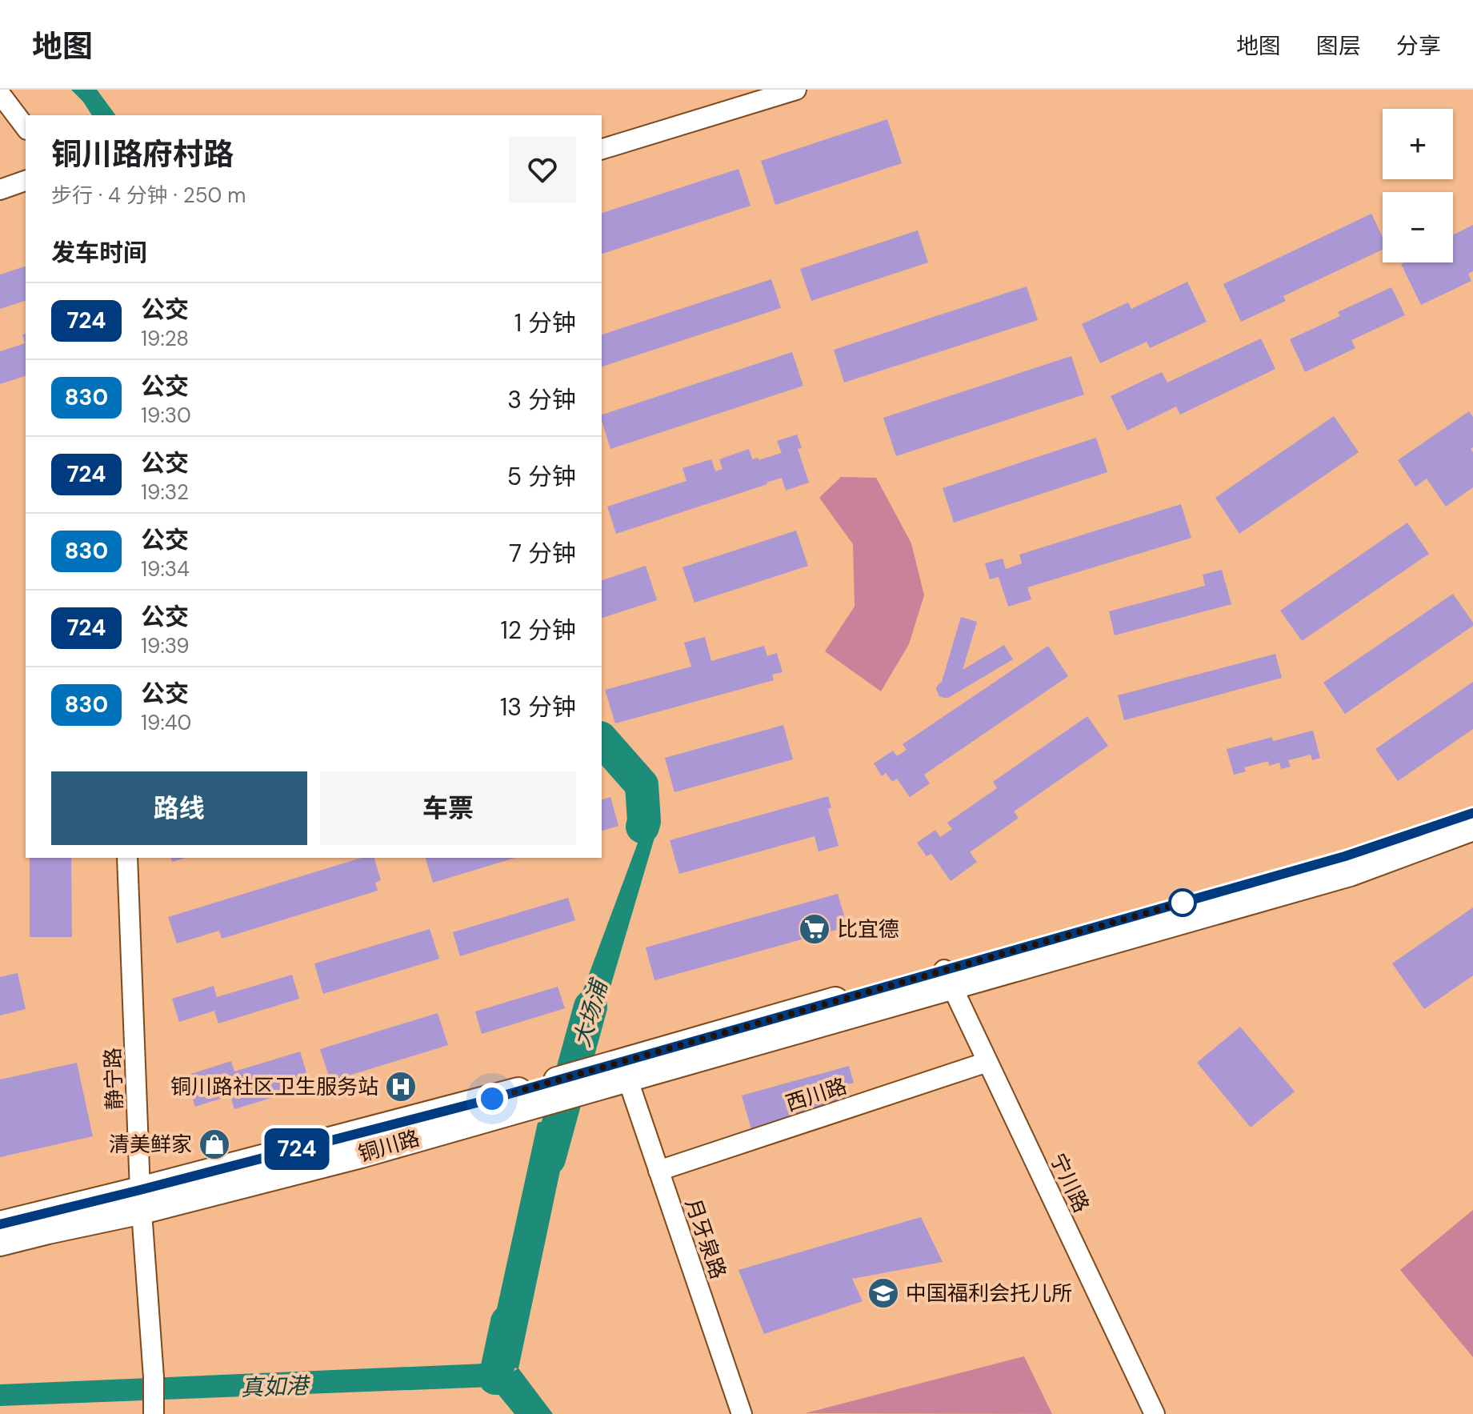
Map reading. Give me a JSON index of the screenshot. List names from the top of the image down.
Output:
{
  "streets": {
    "main road": ["铜川路"],
    "street": [
      "静宁路",
      "西川路",
      "宁川路",
      "月牙泉路"
    ]
  },
  "crossings": [
    ["静宁路", "铜川路"],
    ["西川路", "宁川路"],
    ["西川路", "月牙泉路"],
    ["铜川路", "宁川路"],
    ["铜川路", "月牙泉路"]
  ],
  "water": ["大场浦", "真如港"],
  "places": {
    "supermarket": ["比宜德"],
    "hospital": ["铜川路社区卫生服务站"],
    "shop": ["清美鲜家"],
    "school or university": ["中国福利会托儿所"]
  },
  "lines": ["bus line 724"],
  "page": {
    "header": "地图",
    "nav": ["地图", "图层", "分享"],
    "on_map": "724",
    "map_buttons": ["+", "−"],
    "heading": [
      ["铜川路府村路", "步行 · 4 分钟 · 250 m"],
      "发车时间"
    ],
    "list": [
      {
        "mark": "724",
        "name": "公交",
        "note": "19:28",
        "value": "1 分钟"
      },
      {
        "mark": "830",
        "name": "公交",
        "note": "19:30",
        "value": "3 分钟"
      },
      {
        "mark": "724",
        "name": "公交",
        "note": "19:32",
        "value": "5 分钟"
      },
      {
        "mark": "830",
        "name": "公交",
        "note": "19:34",
        "value": "7 分钟"
      },
      {
        "mark": "724",
        "name": "公交",
        "note": "19:39",
        "value": "12 分钟"
      },
      {
        "mark": "830",
        "name": "公交",
        "note": "19:40",
        "value": "13 分钟"
      }
    ],
    "buttons": ["路线", "车票"]
  }
}
